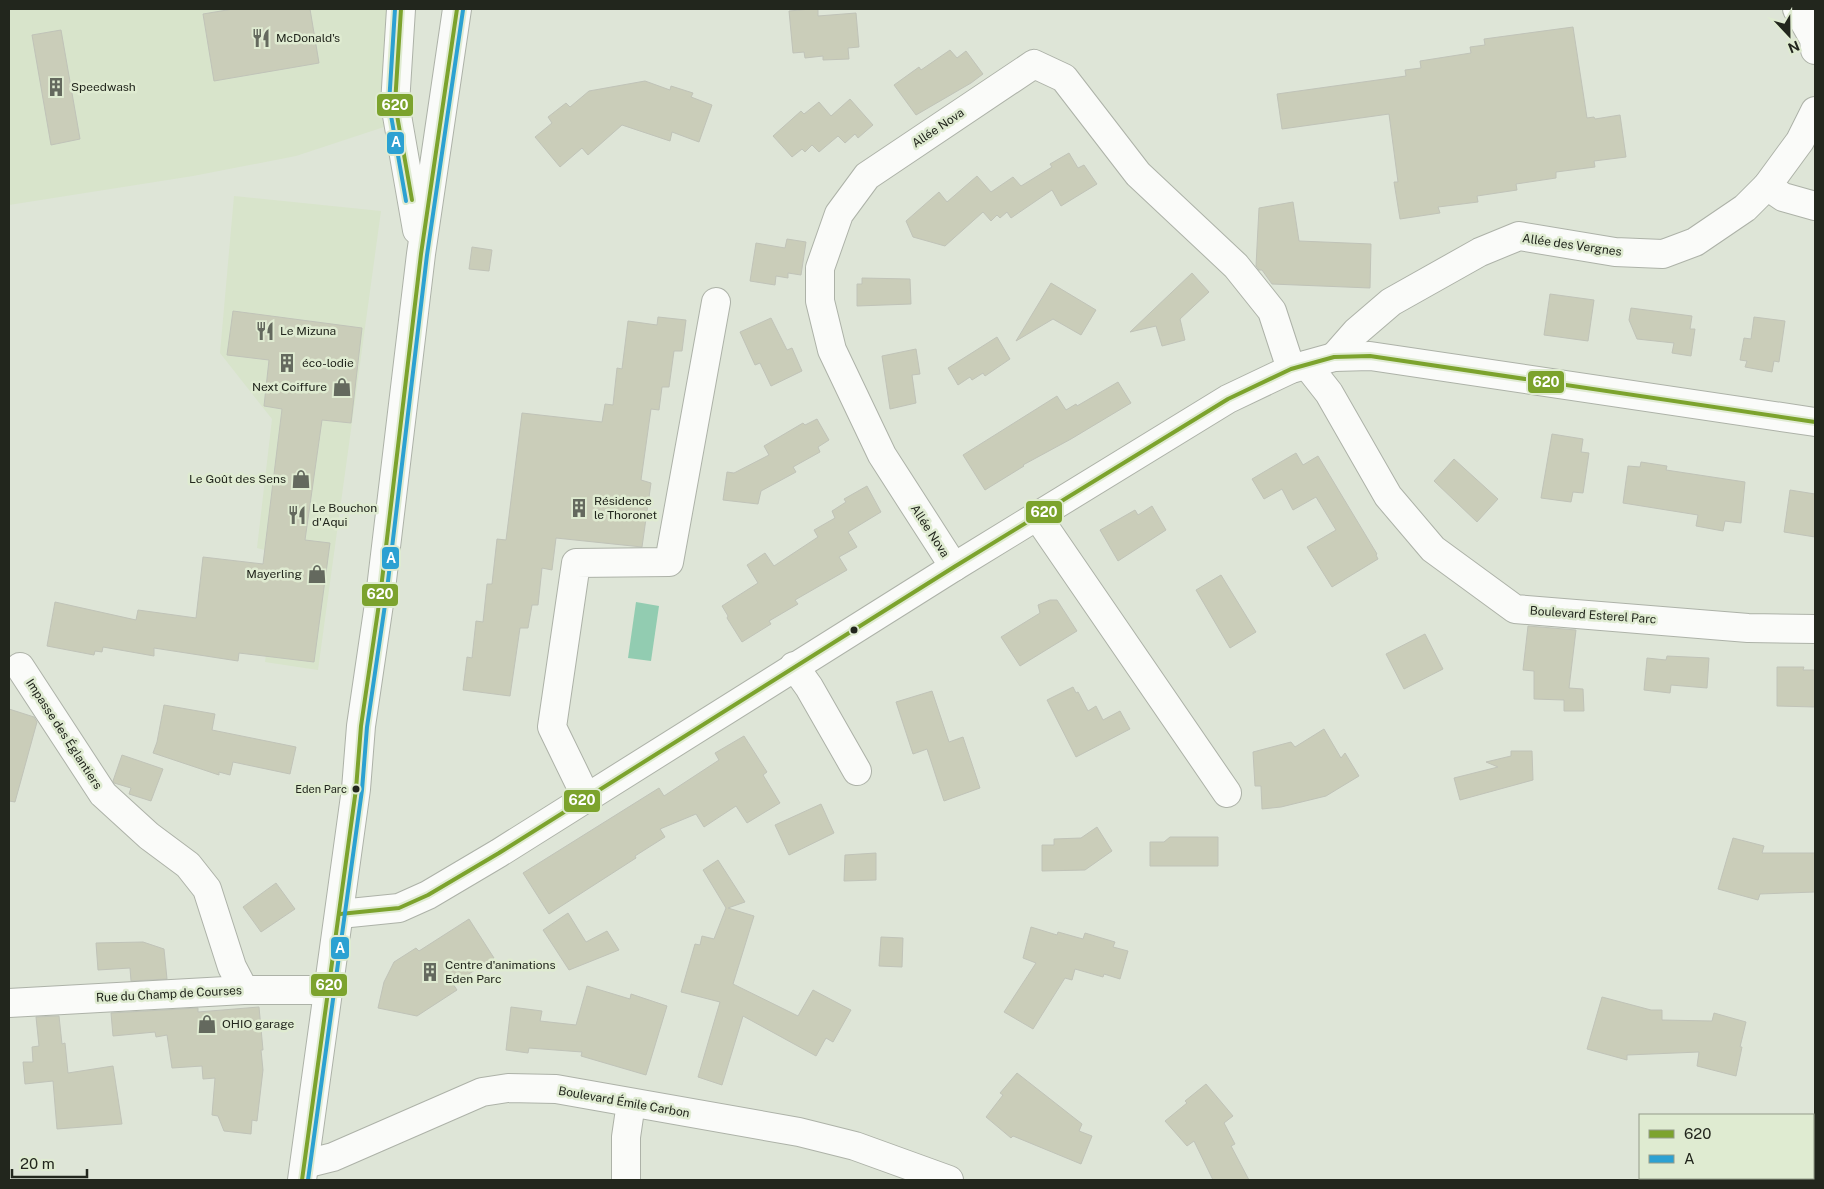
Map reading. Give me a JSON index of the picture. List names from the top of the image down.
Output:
{
  "streets": {
    "street": [
      "Allée Nova",
      "Allée des Vergnes",
      "Boulevard Esterel Parc",
      "Impasse des Églantiers",
      "Rue du Champ de Courses",
      "Boulevard Émile Carbon"
    ]
  },
  "crossings": [
    ["Allée Nova", "Boulevard Esterel Parc"],
    ["Impasse des Églantiers", "Rue du Champ de Courses"]
  ],
  "places": {
    "restaurant": ["McDonald's", "Le Mizuna", "Le Bouchon d'Aqui"],
    "building": [
      "Speedwash",
      "éco-lodie",
      "Résidence le Thoronet",
      "Centre d'animations Eden Parc"
    ],
    "shop": [
      "Next Coiffure",
      "Le Goût des Sens",
      "Mayerling",
      "OHIO garage"
    ],
    "other": ["Eden Parc"]
  },
  "lines": ["transit line 620", "transit line A"],
  "legend": ["620", "A"],
  "scale_bar": "20 m",
  "north": "bottom"
}
